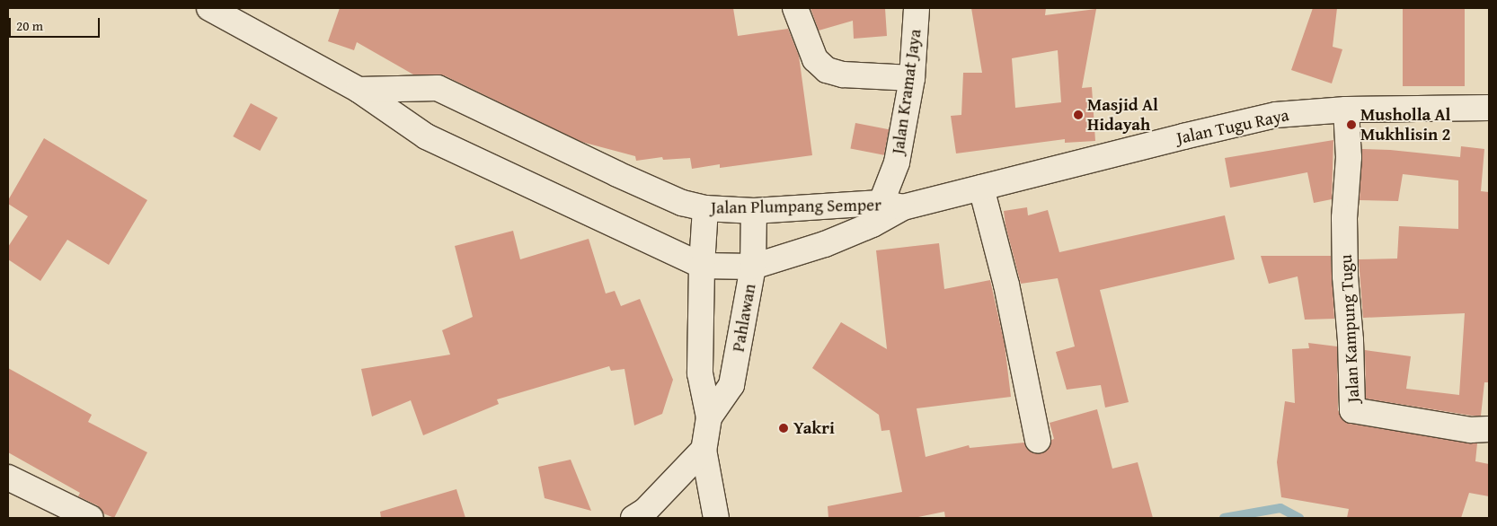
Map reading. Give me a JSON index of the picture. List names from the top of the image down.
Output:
{
  "streets": {
    "main road": [
      "Jalan Kramat Jaya",
      "Jalan Tugu Raya",
      "Jalan Plumpang Semper",
      "Pahlawan",
      "Jalan Kampung Tugu"
    ]
  },
  "crossings": [
    ["Jalan Kramat Jaya", "Jalan Tugu Raya"],
    ["Jalan Kramat Jaya", "Jalan Plumpang Semper"],
    ["Jalan Tugu Raya", "Jalan Plumpang Semper"],
    ["Jalan Tugu Raya", "Jalan Kampung Tugu"],
    ["Jalan Plumpang Semper", "Pahlawan"]
  ],
  "places": ["Masjid Al Hidayah", "Musholla Al Mukhlisin 2", "Yakri"],
  "scale_bar": "20 m"
}
